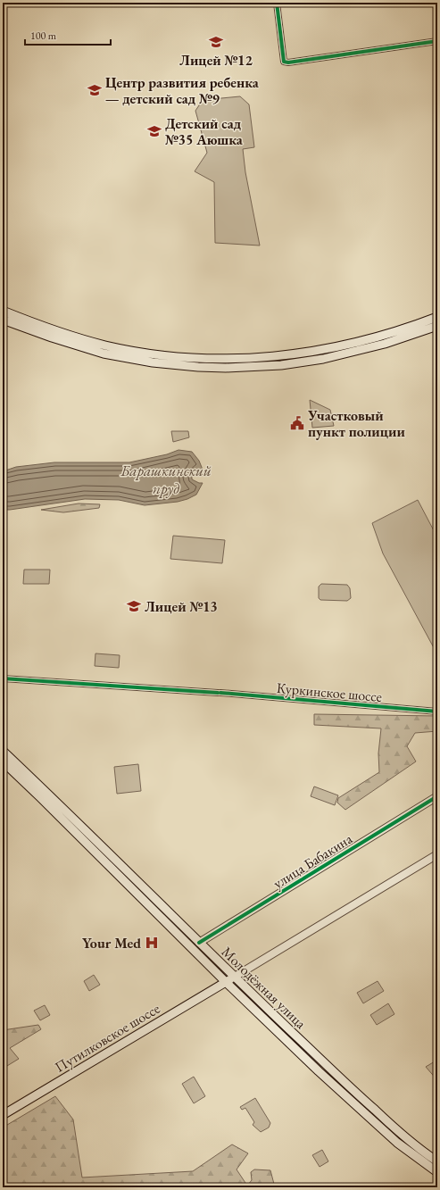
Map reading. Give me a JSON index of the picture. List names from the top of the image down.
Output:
{
  "streets": {
    "main road": ["Молодёжная улица", "Путилковское шоссе"],
    "street": ["Куркинское шоссе", "улица Бабакина"]
  },
  "crossings": [
    ["улица Бабакина", "Молодёжная улица"],
    ["Молодёжная улица", "Путилковское шоссе"]
  ],
  "water": ["Барашкинский пруд"],
  "places": {
    "school or university": [
      "Лицей №12",
      "Центр развития ребенка — детский сад №9",
      "Детский сад №35 Аюшка",
      "Лицей №13"
    ],
    "public building": ["Участковый пункт полиции"],
    "hospital": ["Your Med"]
  },
  "scale_bar": "100 m"
}
